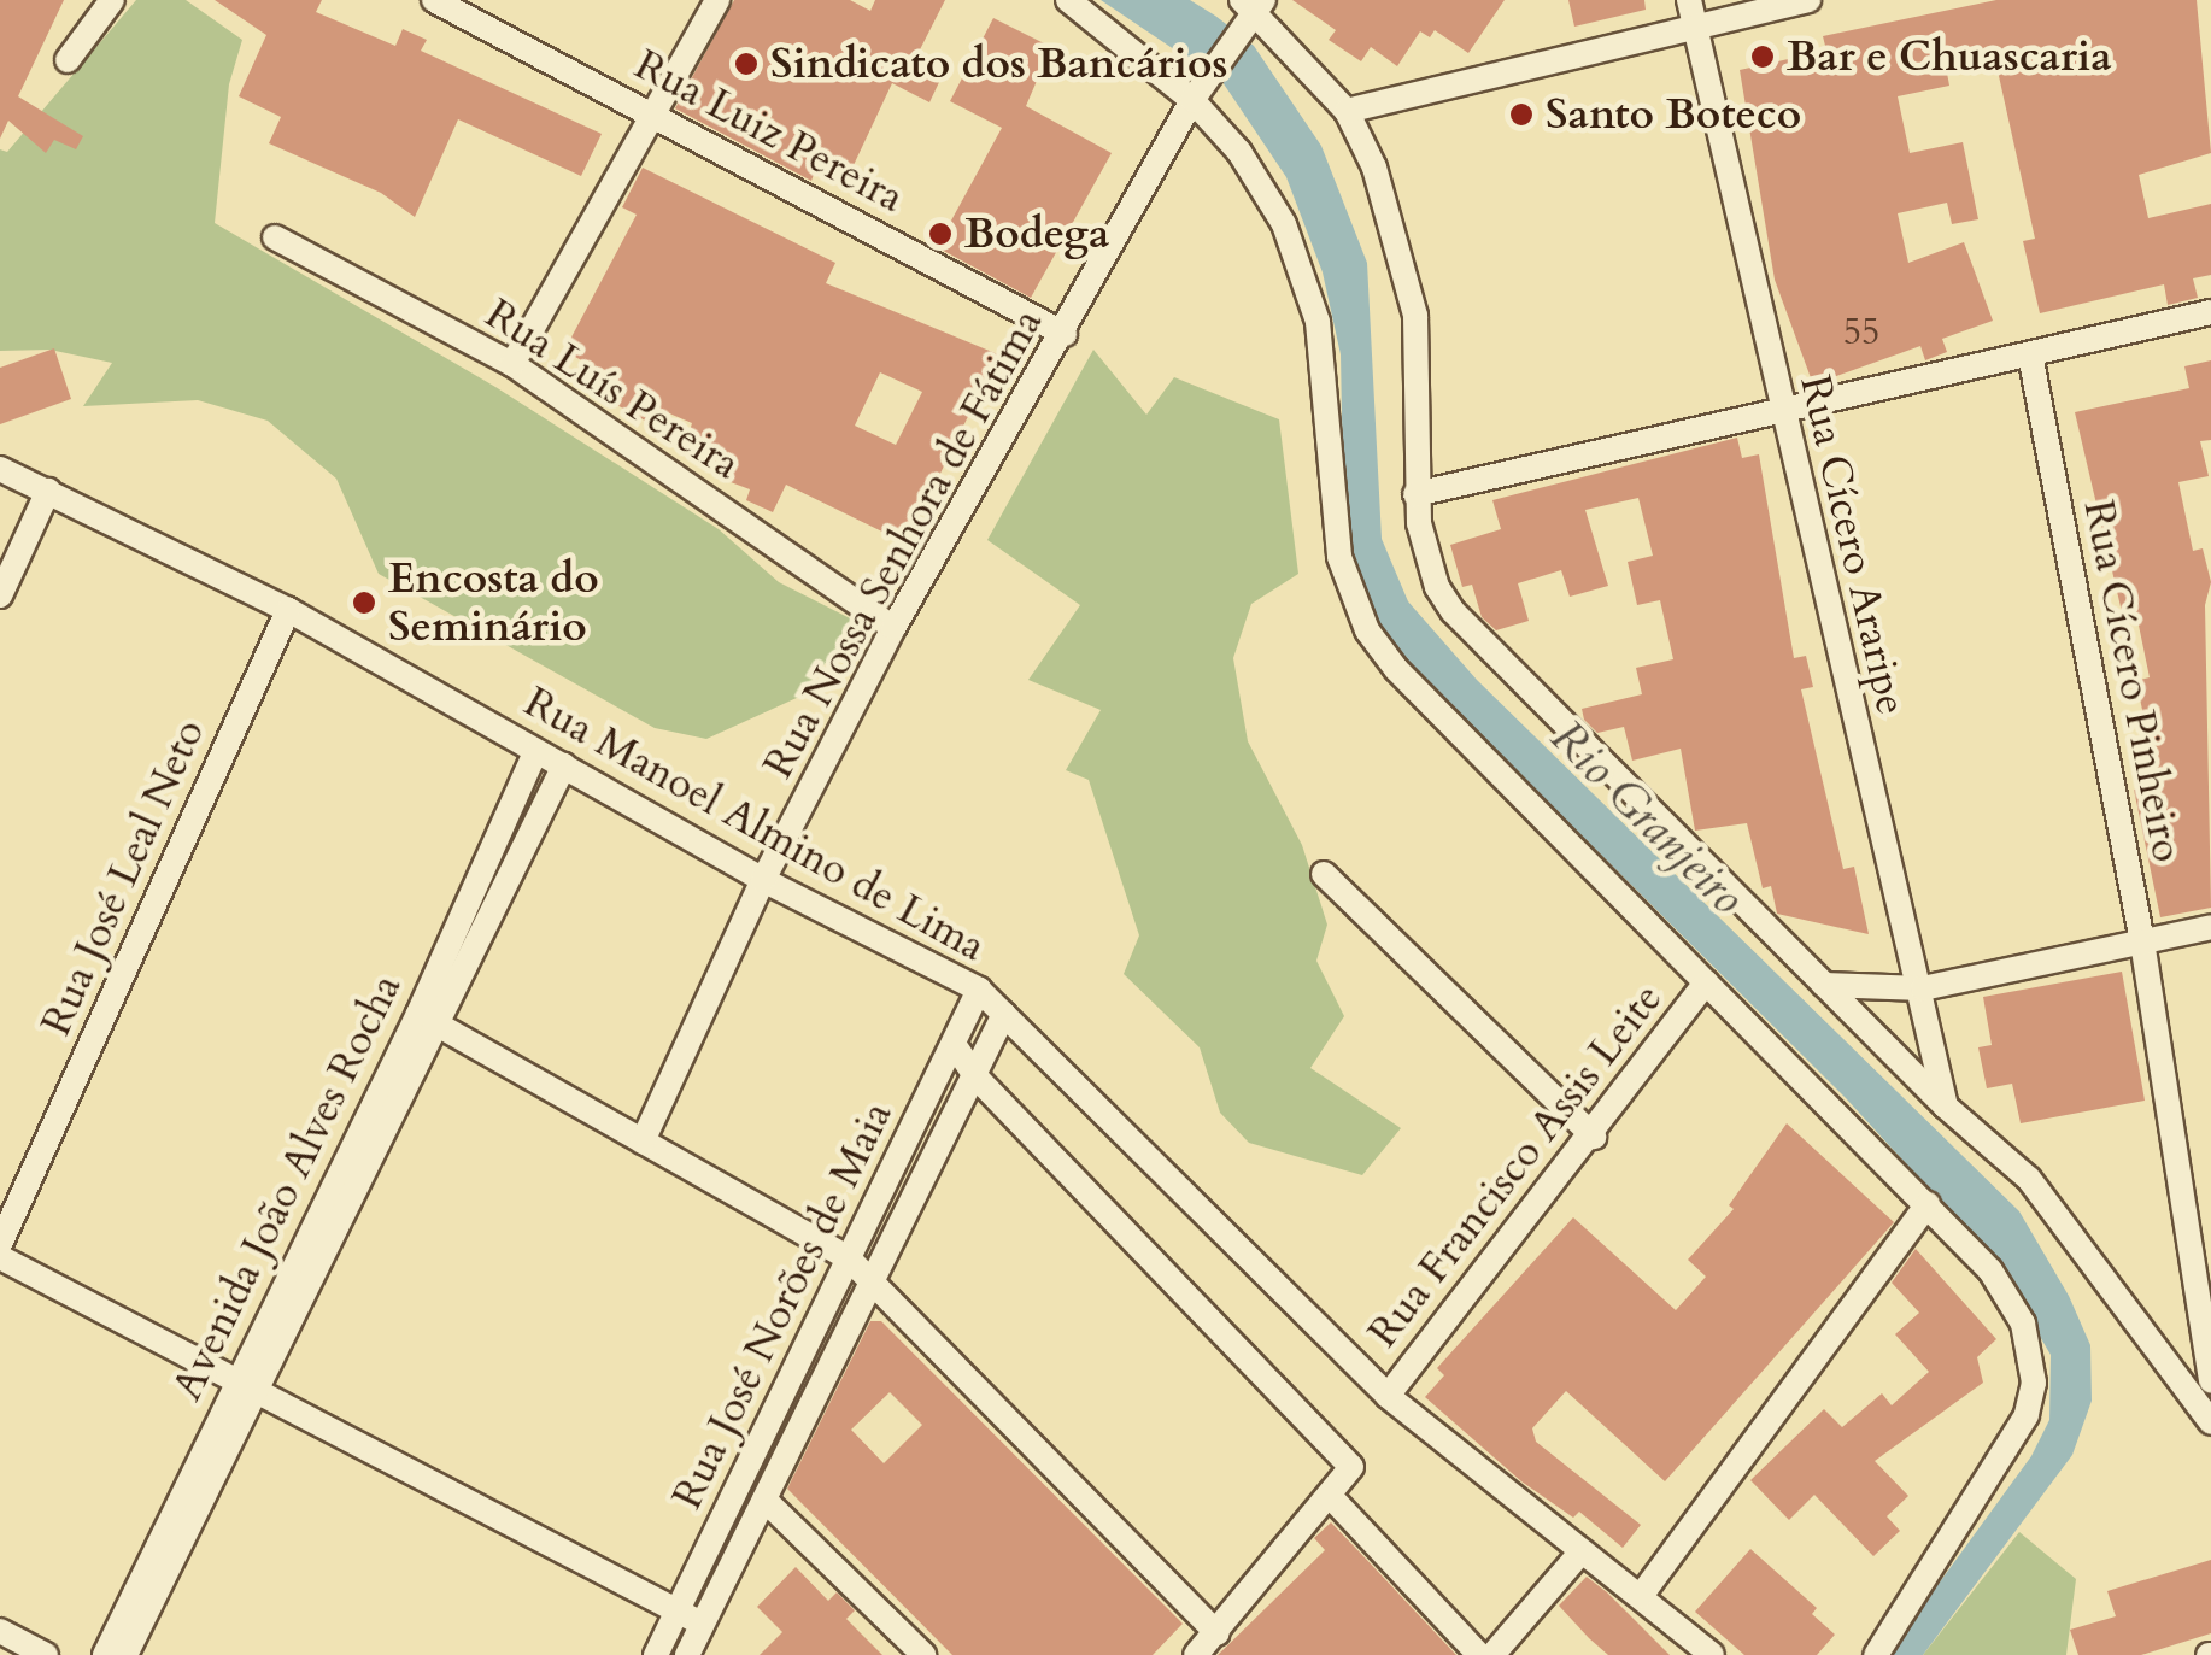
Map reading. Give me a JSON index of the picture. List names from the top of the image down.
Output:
{
  "streets": {
    "street": [
      "Rua Luiz Pereira",
      "Rua Luís Pereira",
      "Rua Nossa Senhora de Fátima",
      "Rua Cícero Araripe",
      "Rua Cícero Pinheiro",
      "Rua Manoel Almino de Lima",
      "Rua José Leal Neto",
      "Rua Francisco Assis Leite",
      "Avenida João Alves Rocha",
      "Rua José Norões de Maia"
    ]
  },
  "crossings": [
    ["Rua Luiz Pereira", "Rua Nossa Senhora de Fátima"],
    ["Rua Luís Pereira", "Rua Nossa Senhora de Fátima"],
    ["Rua Nossa Senhora de Fátima", "Rua Manoel Almino de Lima"],
    ["Rua Manoel Almino de Lima", "Rua José Leal Neto"],
    ["Rua Manoel Almino de Lima", "Rua Francisco Assis Leite"],
    ["Rua Manoel Almino de Lima", "Avenida João Alves Rocha"],
    ["Rua Manoel Almino de Lima", "Rua José Norões de Maia"]
  ],
  "water": ["Rio Granjeiro"],
  "places": [
    "Bar e Chuascaria",
    "Sindicato dos Bancários",
    "Santo Boteco",
    "Bodega",
    "Encosta do Seminário"
  ],
  "house_numbers": ["55"]
}
